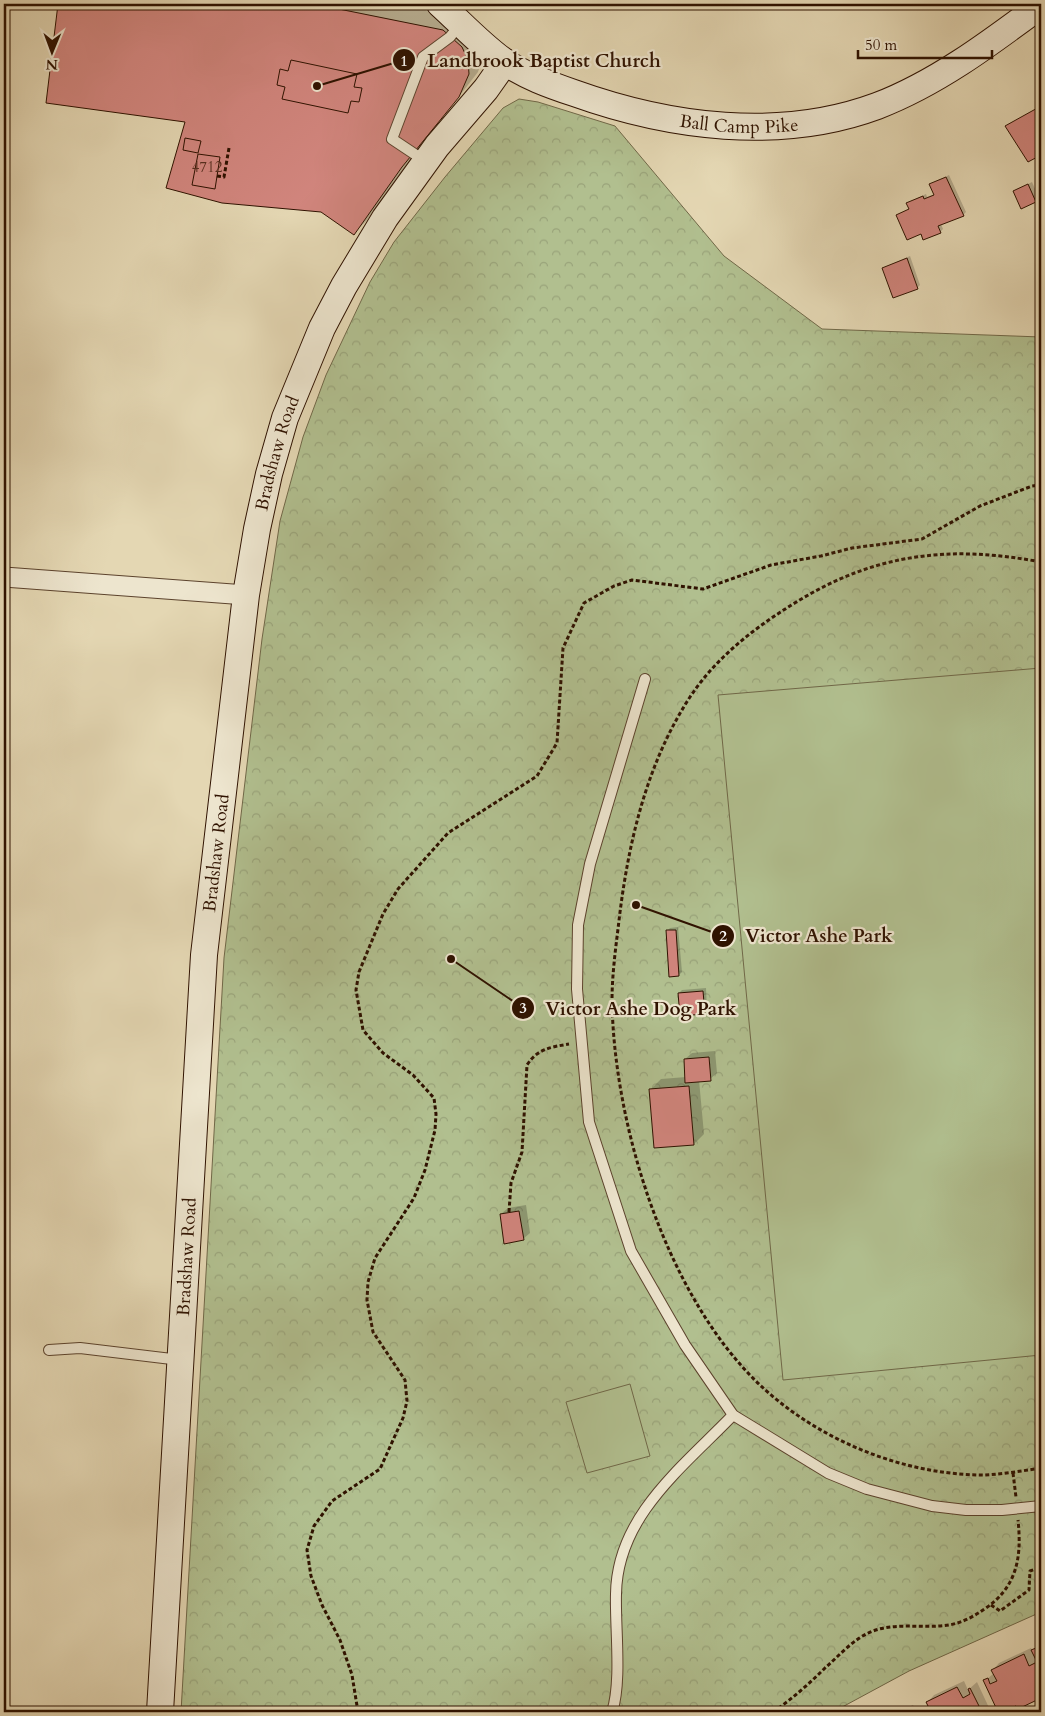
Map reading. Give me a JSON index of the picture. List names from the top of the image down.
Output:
{
  "streets": {
    "street": ["Ball Camp Pike", "Bradshaw Road"]
  },
  "crossings": [
    ["Ball Camp Pike", "Bradshaw Road"]
  ],
  "places": ["Landbrook Baptist Church", "Victor Ashe Park", "Victor Ashe Dog Park"],
  "house_numbers": ["4712"],
  "scale_bar": "50 m",
  "north": "bottom"
}
